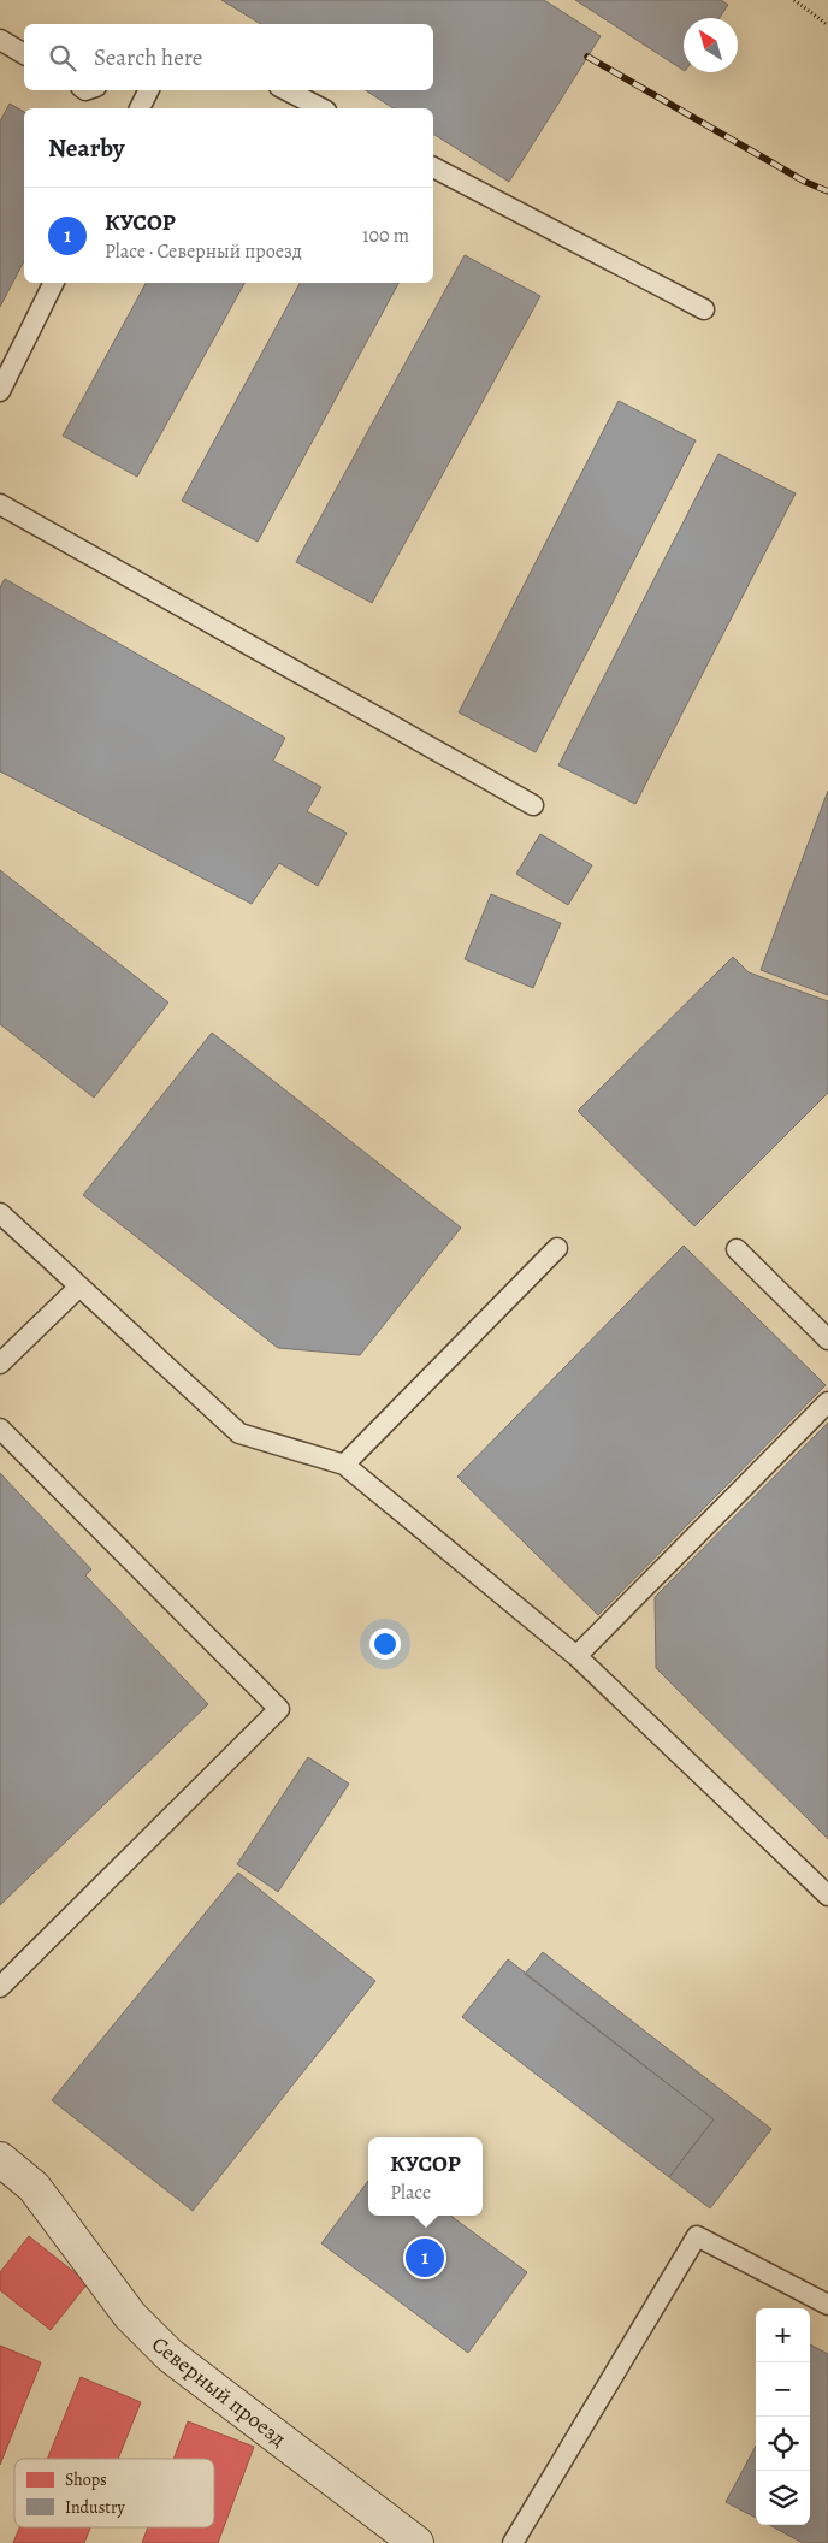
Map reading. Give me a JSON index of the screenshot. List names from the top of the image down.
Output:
{
  "streets": {
    "street": ["Северный проезд"]
  },
  "legend": ["Shops", "Industry"],
  "north": "top left",
  "page": {
    "search": "Search here",
    "heading": "Nearby",
    "list": [
      {
        "mark": "1",
        "name": "КУСОР",
        "note": "Place · Северный проезд",
        "value": "100 m"
      }
    ],
    "popup": ["КУСОР", "Place"],
    "pins": "1",
    "map_buttons": ["+", "−"]
  }
}
